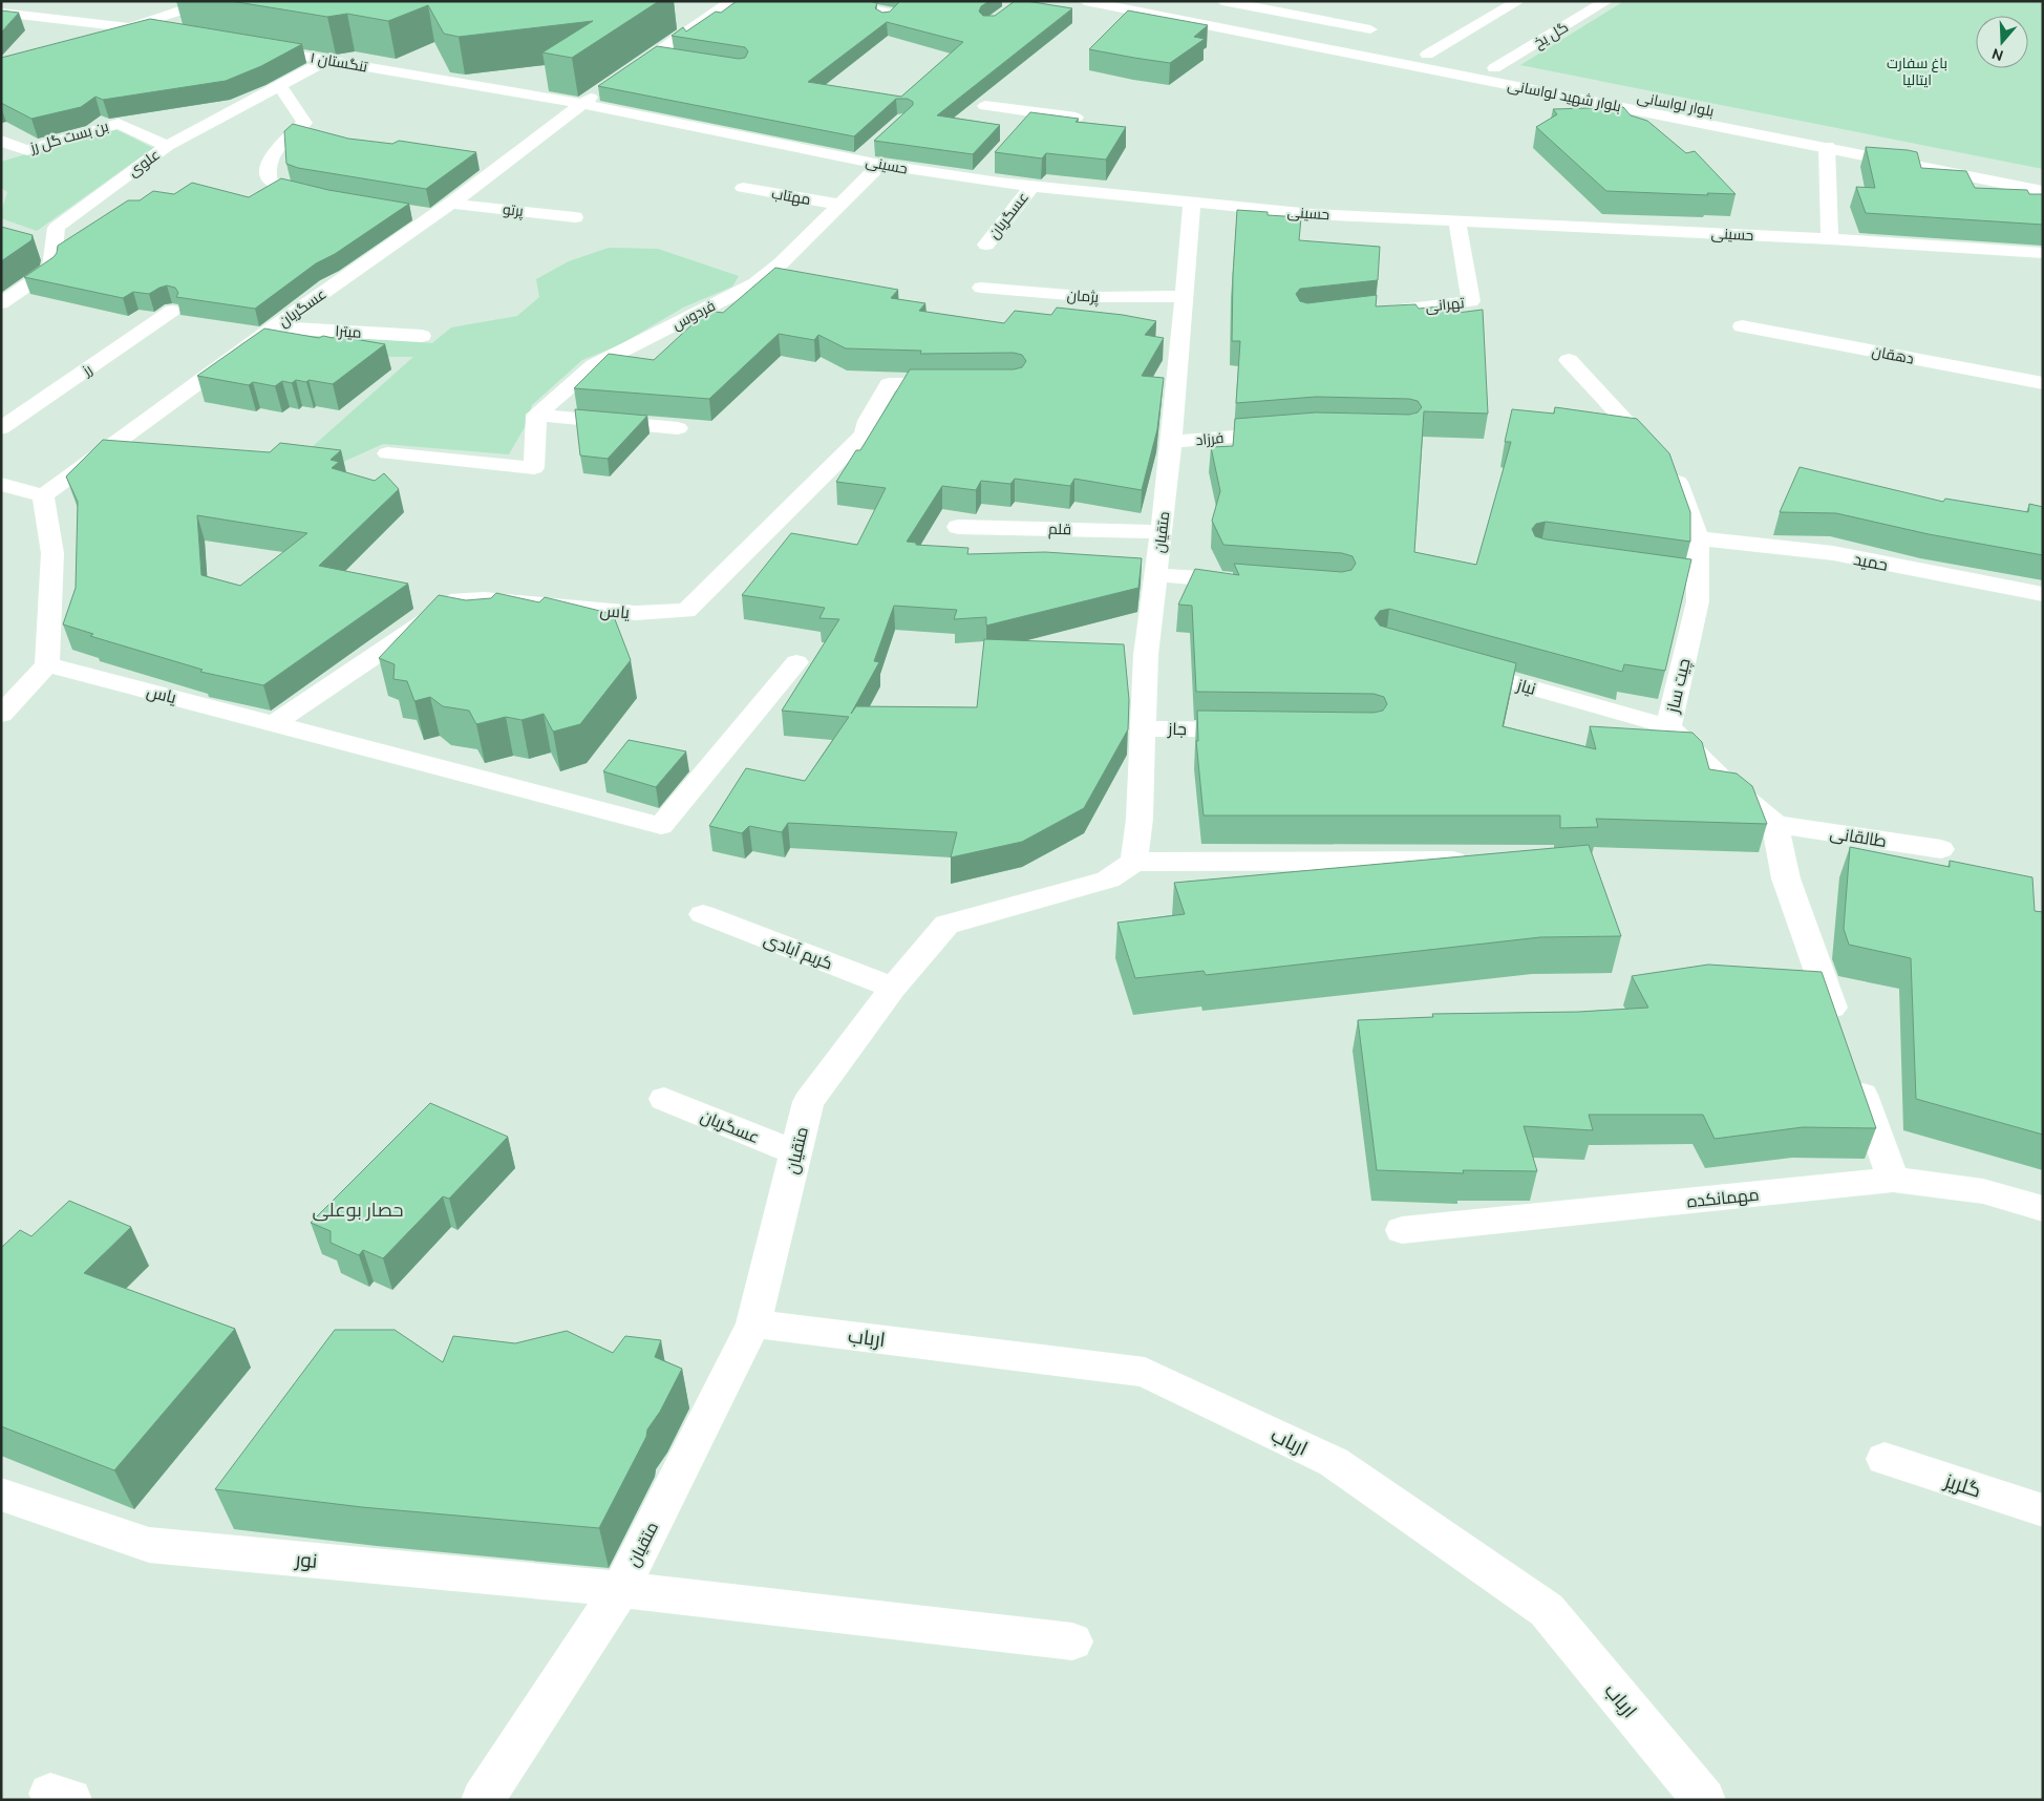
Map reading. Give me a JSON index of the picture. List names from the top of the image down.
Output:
{
  "streets": {
    "street": [
      "گل یخ",
      "تنگستان ۱",
      "بلوار شهید لواسانی",
      "بلوار لواسانی",
      "بن بست گل رز",
      "علوی",
      "حسینی",
      "مهتاب",
      "پرتو",
      "عسگریان",
      "پژمان",
      "تهرانی",
      "فردوس",
      "میترا",
      "دهقان",
      "رز",
      "فرزاد",
      "قلم",
      "متقیان",
      "حمید",
      "یاس",
      "چیت ساز",
      "نیاز",
      "جاز",
      "طالقانی",
      "کریم آبادی",
      "مهمانکده",
      "ارباب",
      "گلریز",
      "نور"
    ]
  },
  "crossings": [
    ["گل یخ", "بلوار لواسانی"],
    ["تنگستان ۱", "علوی"],
    ["تنگستان ۱", "حسینی"],
    ["تنگستان ۱", "عسگریان"],
    ["بن بست گل رز", "علوی"],
    ["حسینی", "عسگریان"],
    ["حسینی", "تهرانی"],
    ["حسینی", "فردوس"],
    ["حسینی", "متقیان"],
    ["مهتاب", "فردوس"],
    ["پرتو", "عسگریان"],
    ["عسگریان", "میترا"],
    ["عسگریان", "متقیان"],
    ["پژمان", "متقیان"],
    ["فرزاد", "متقیان"],
    ["قلم", "متقیان"],
    ["متقیان", "جاز"],
    ["متقیان", "کریم آبادی"],
    ["متقیان", "ارباب"],
    ["متقیان", "نور"],
    ["حمید", "چیت ساز"],
    ["چیت ساز", "نیاز"],
    ["چیت ساز", "طالقانی"]
  ],
  "districts": ["حصار بوعلی"],
  "parks": ["باغ سفارت ایتالیا"],
  "north": "bottom"
}
